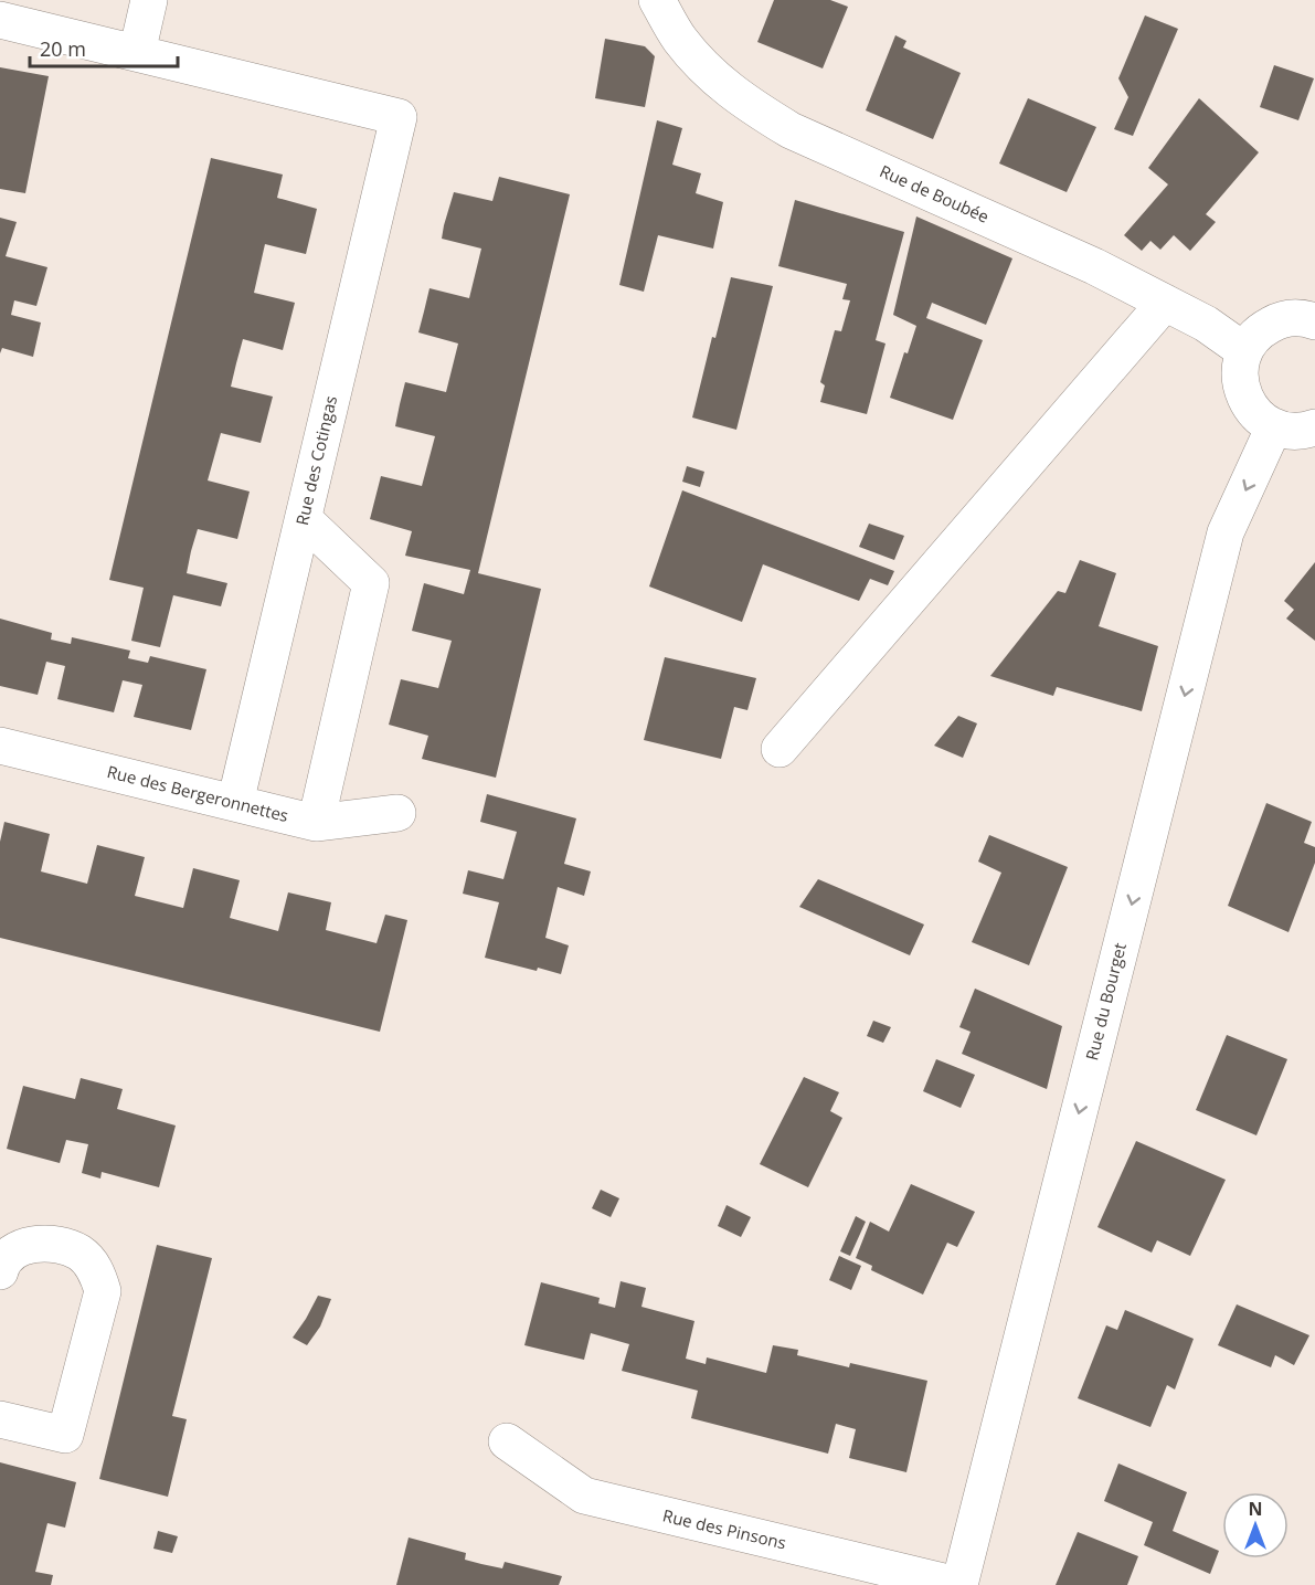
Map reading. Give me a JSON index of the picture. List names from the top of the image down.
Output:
{
  "streets": {
    "street": [
      "Rue de Boubée",
      "Rue des Cotingas",
      "Rue des Bergeronnettes",
      "Rue du Bourget",
      "Rue des Pinsons"
    ]
  },
  "crossings": [
    ["Rue des Cotingas", "Rue des Bergeronnettes"],
    ["Rue du Bourget", "Rue des Pinsons"]
  ],
  "scale_bar": "20 m",
  "north": "top"
}
